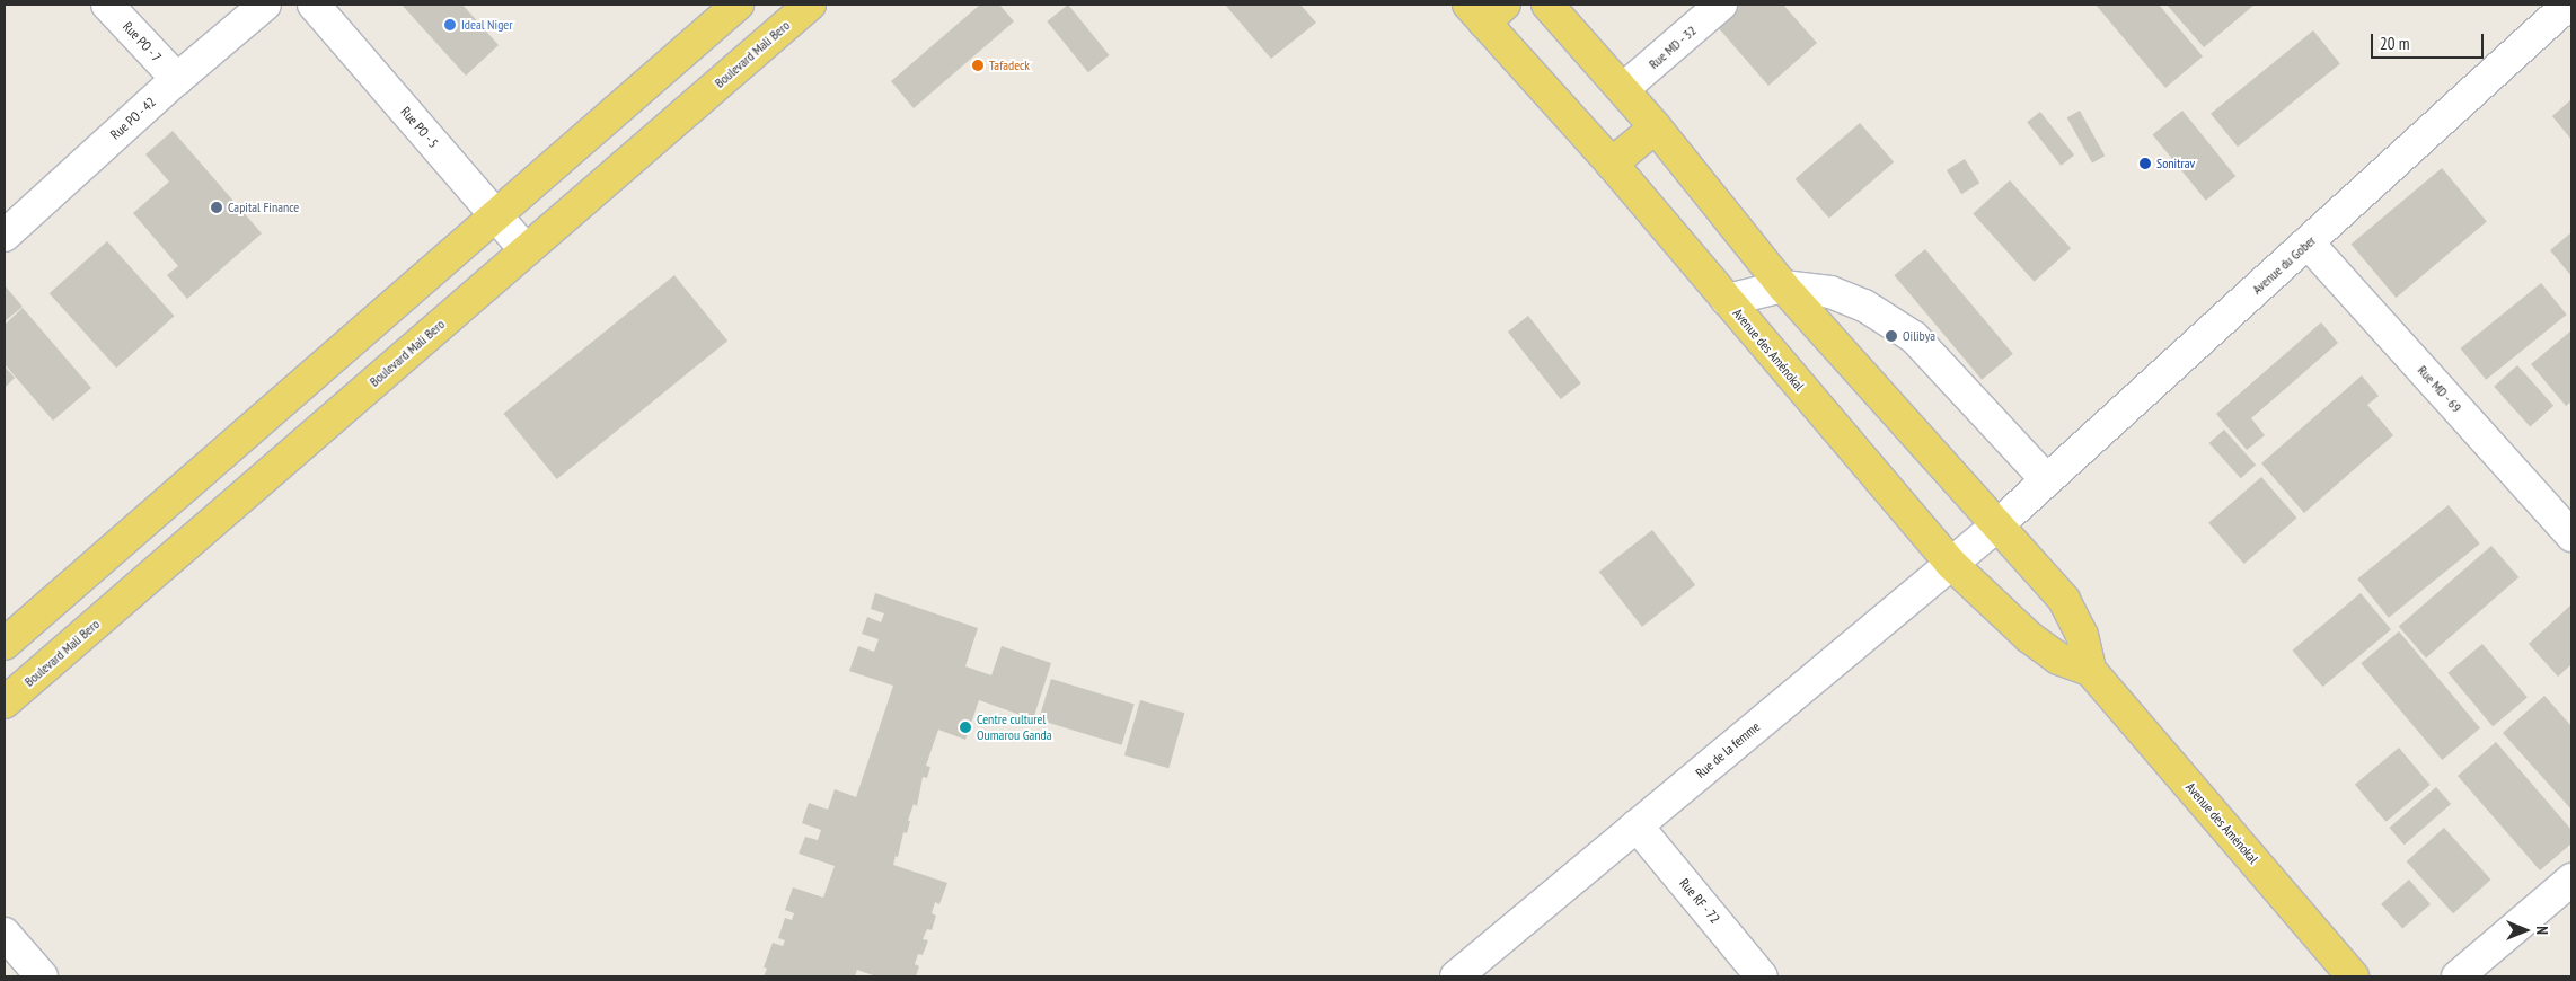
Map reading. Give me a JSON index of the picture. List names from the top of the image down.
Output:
{
  "streets": {
    "main road": ["Boulevard Mali Bero", "Avenue des Aménokal"],
    "street": [
      "Rue PO - 7",
      "Rue MD - 32",
      "Rue PO - 42",
      "Rue PO - 5",
      "Avenue du Gober",
      "Rue MD - 69",
      "Rue de la femme",
      "Rue RF - 72"
    ]
  },
  "crossings": [
    ["Rue PO - 7", "Rue PO - 42"],
    ["Rue MD - 32", "Avenue des Aménokal"],
    ["Boulevard Mali Bero", "Rue PO - 5"],
    ["Avenue du Gober", "Avenue des Aménokal"],
    ["Avenue du Gober", "Rue MD - 69"],
    ["Avenue du Gober", "Rue de la femme"],
    ["Avenue des Aménokal", "Rue de la femme"],
    ["Rue de la femme", "Rue RF - 72"]
  ],
  "places": [
    "Ideal Niger",
    "Tafadeck",
    "Sonitrav",
    "Capital Finance",
    "Oilibya",
    "Centre culturel Oumarou Ganda"
  ],
  "scale_bar": "20 m",
  "north": "right"
}
